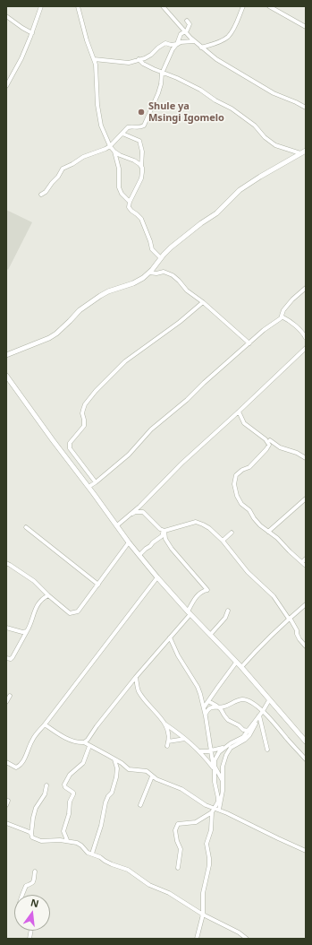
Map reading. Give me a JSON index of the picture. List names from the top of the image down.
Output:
{
  "places": ["Shule ya Msingi Igomelo"],
  "north": "top"
}
